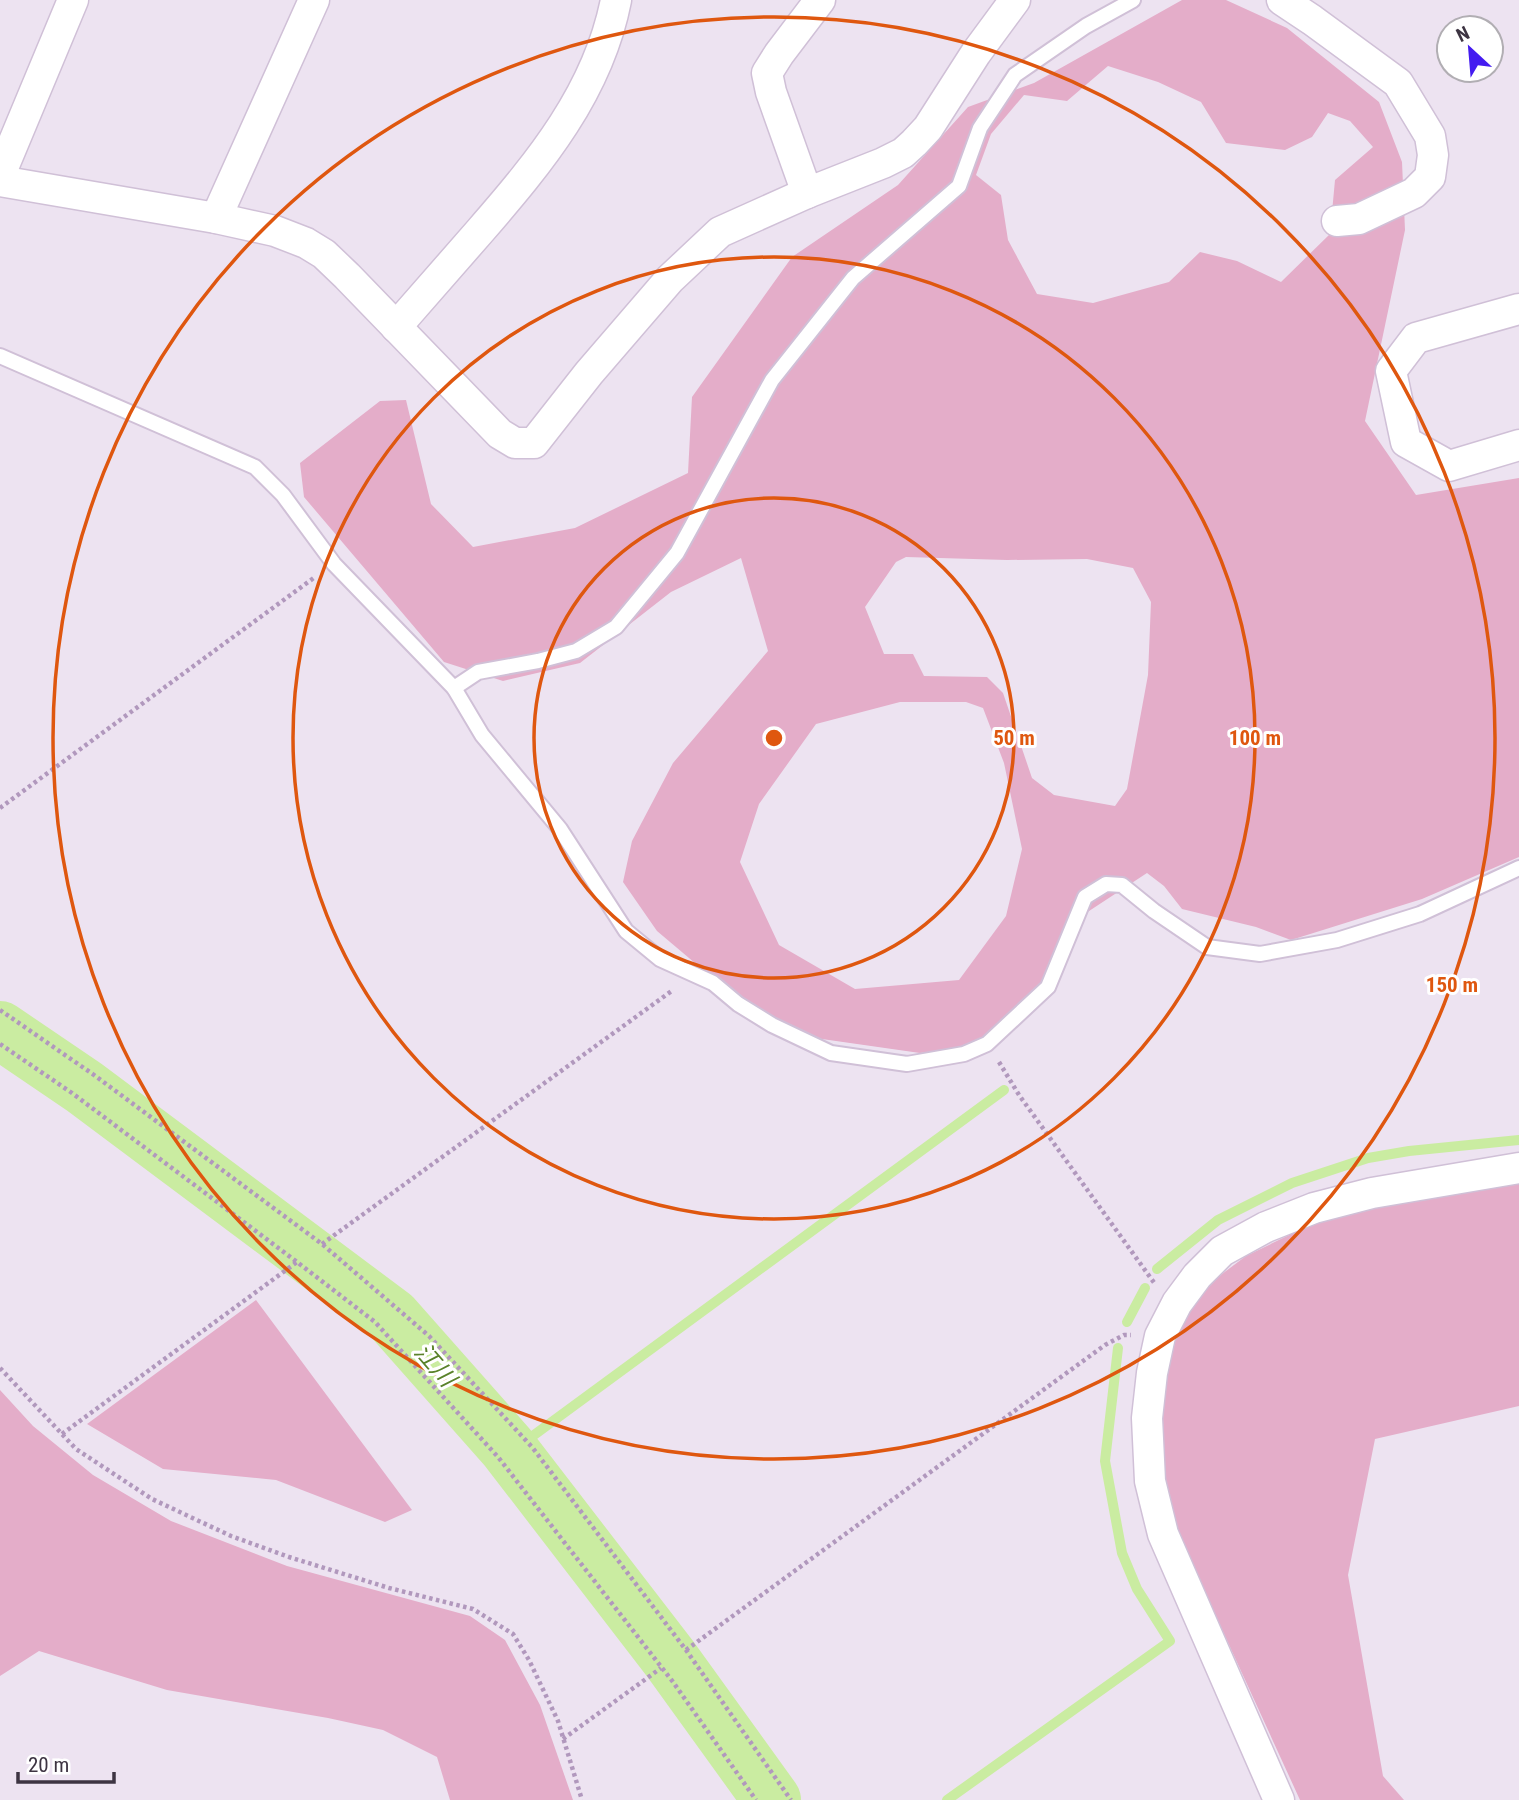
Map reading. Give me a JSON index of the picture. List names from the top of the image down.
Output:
{
  "water": ["江川"],
  "scale_bar": "20 m",
  "north": "top left",
  "rings": ["50 m", "100 m", "150 m"]
}
